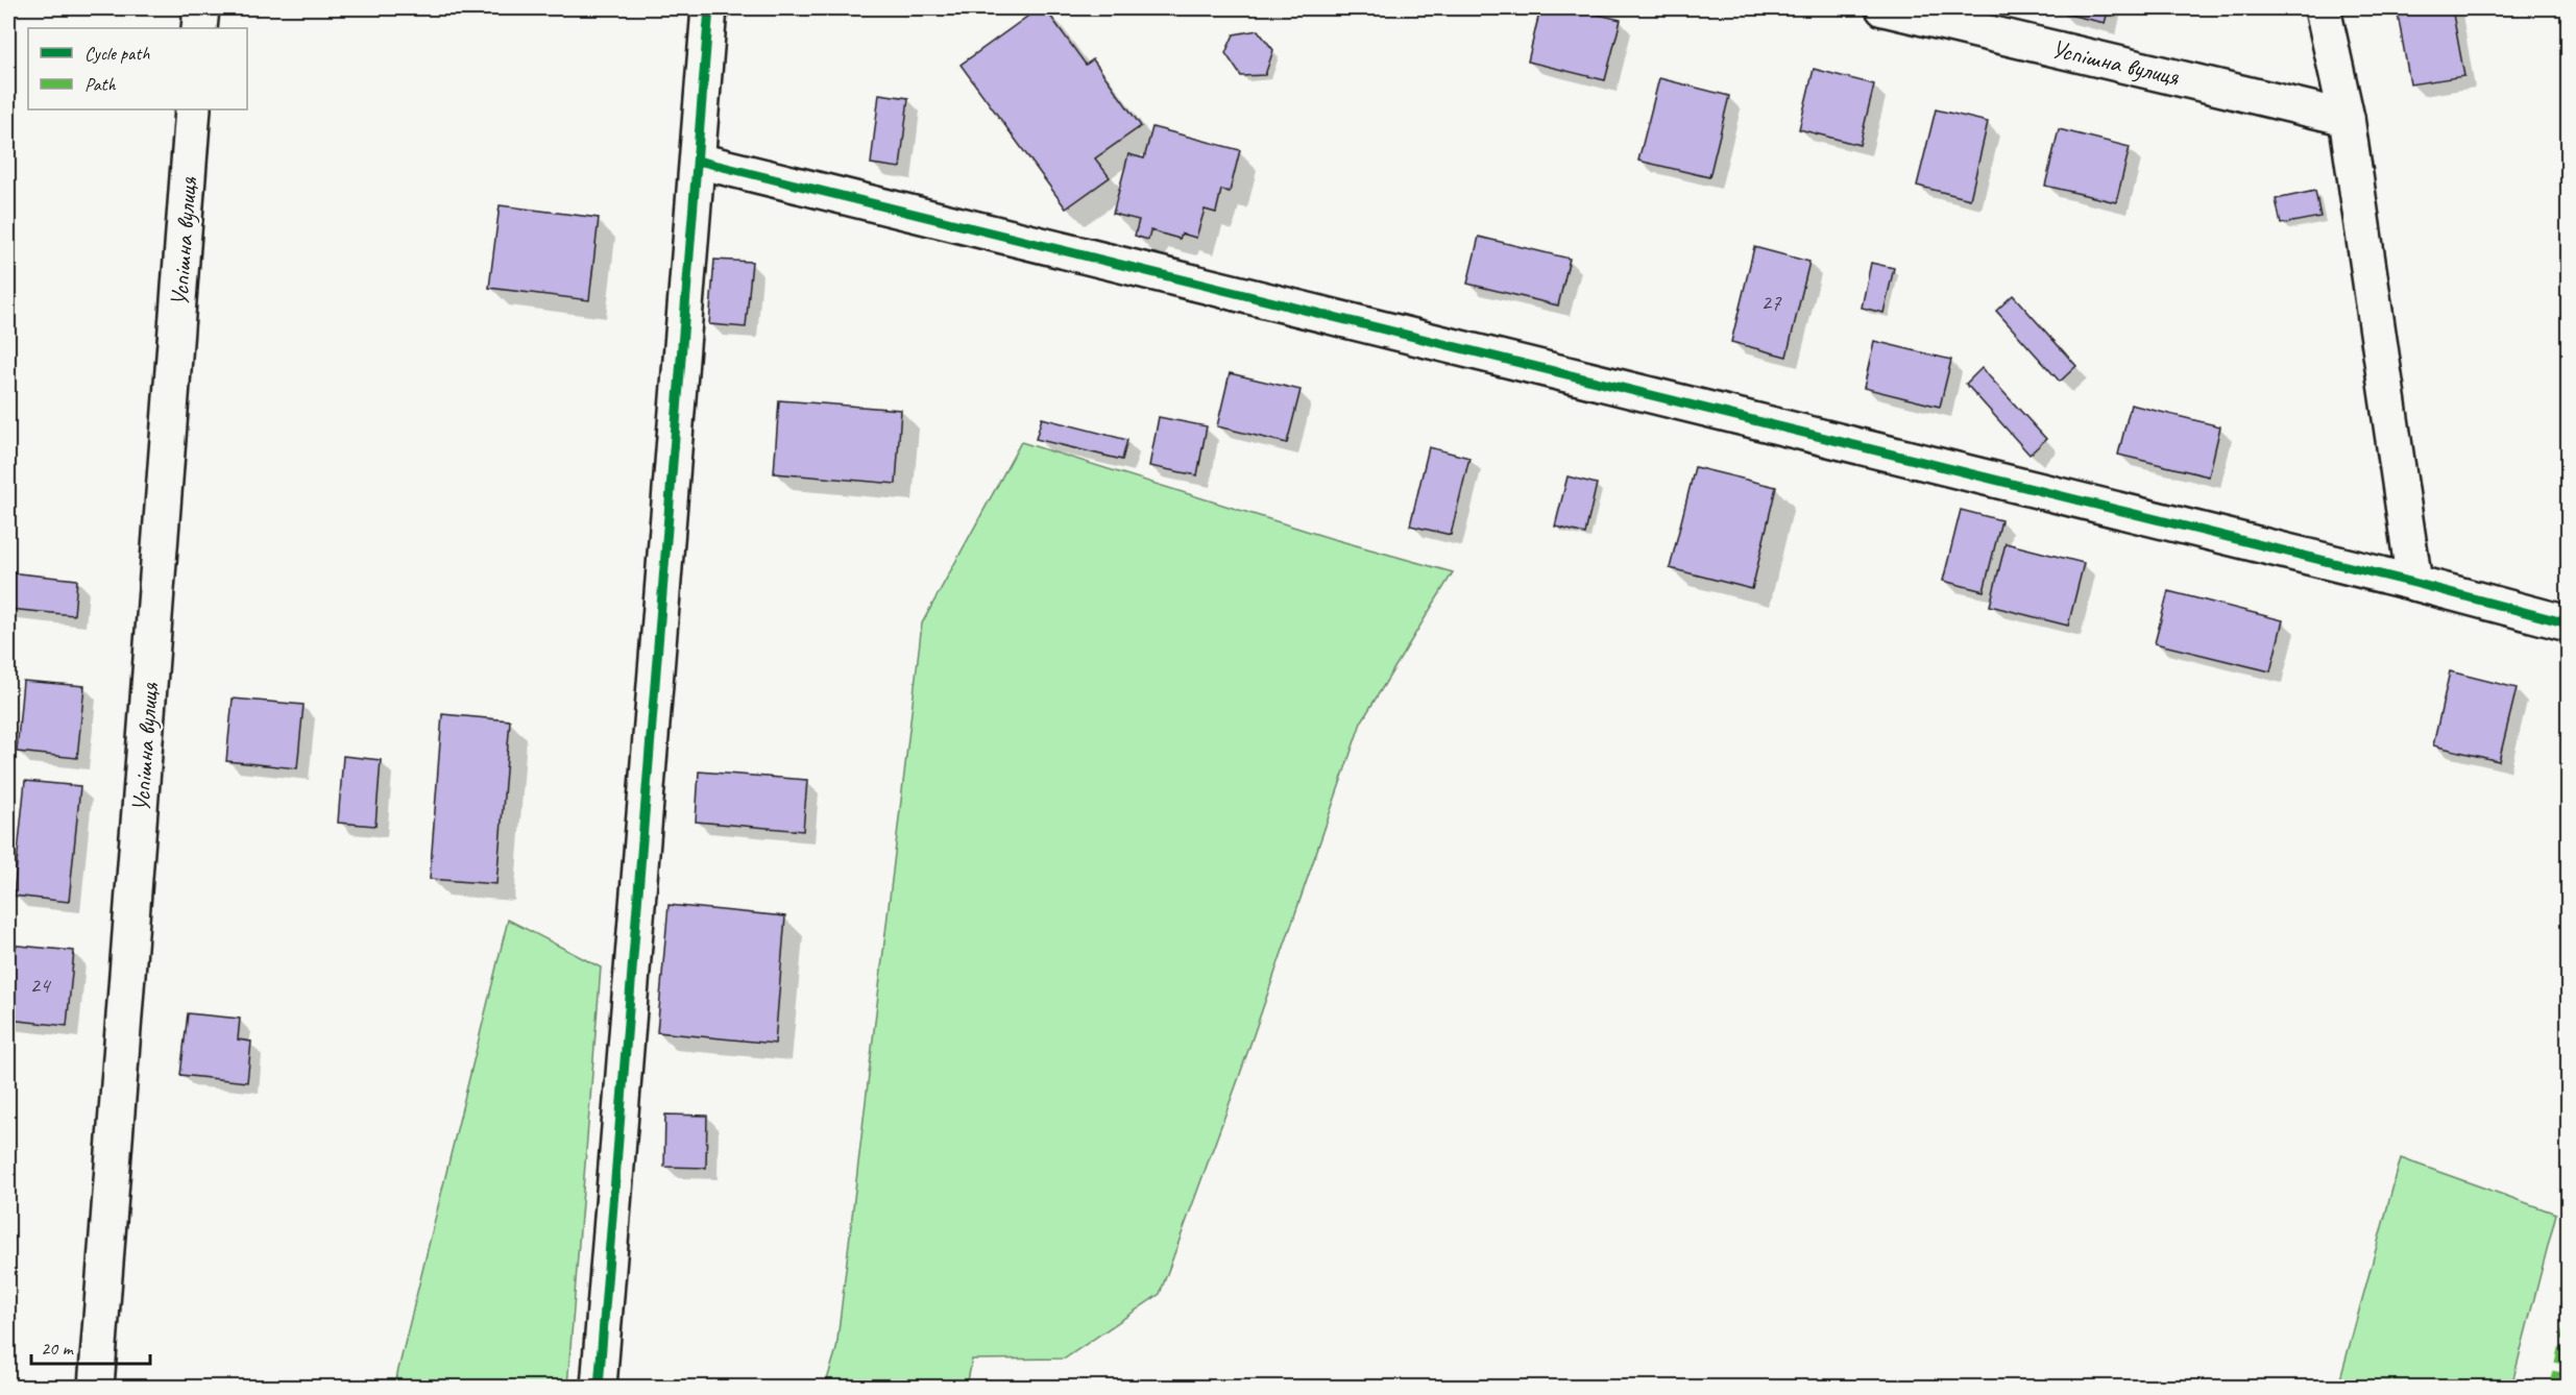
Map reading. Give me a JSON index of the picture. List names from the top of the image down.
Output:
{
  "streets": {
    "street": ["Успішна вулиця"]
  },
  "house_numbers": ["27", "24"],
  "legend": ["Cycle path", "Path"],
  "scale_bar": "20 m"
}
